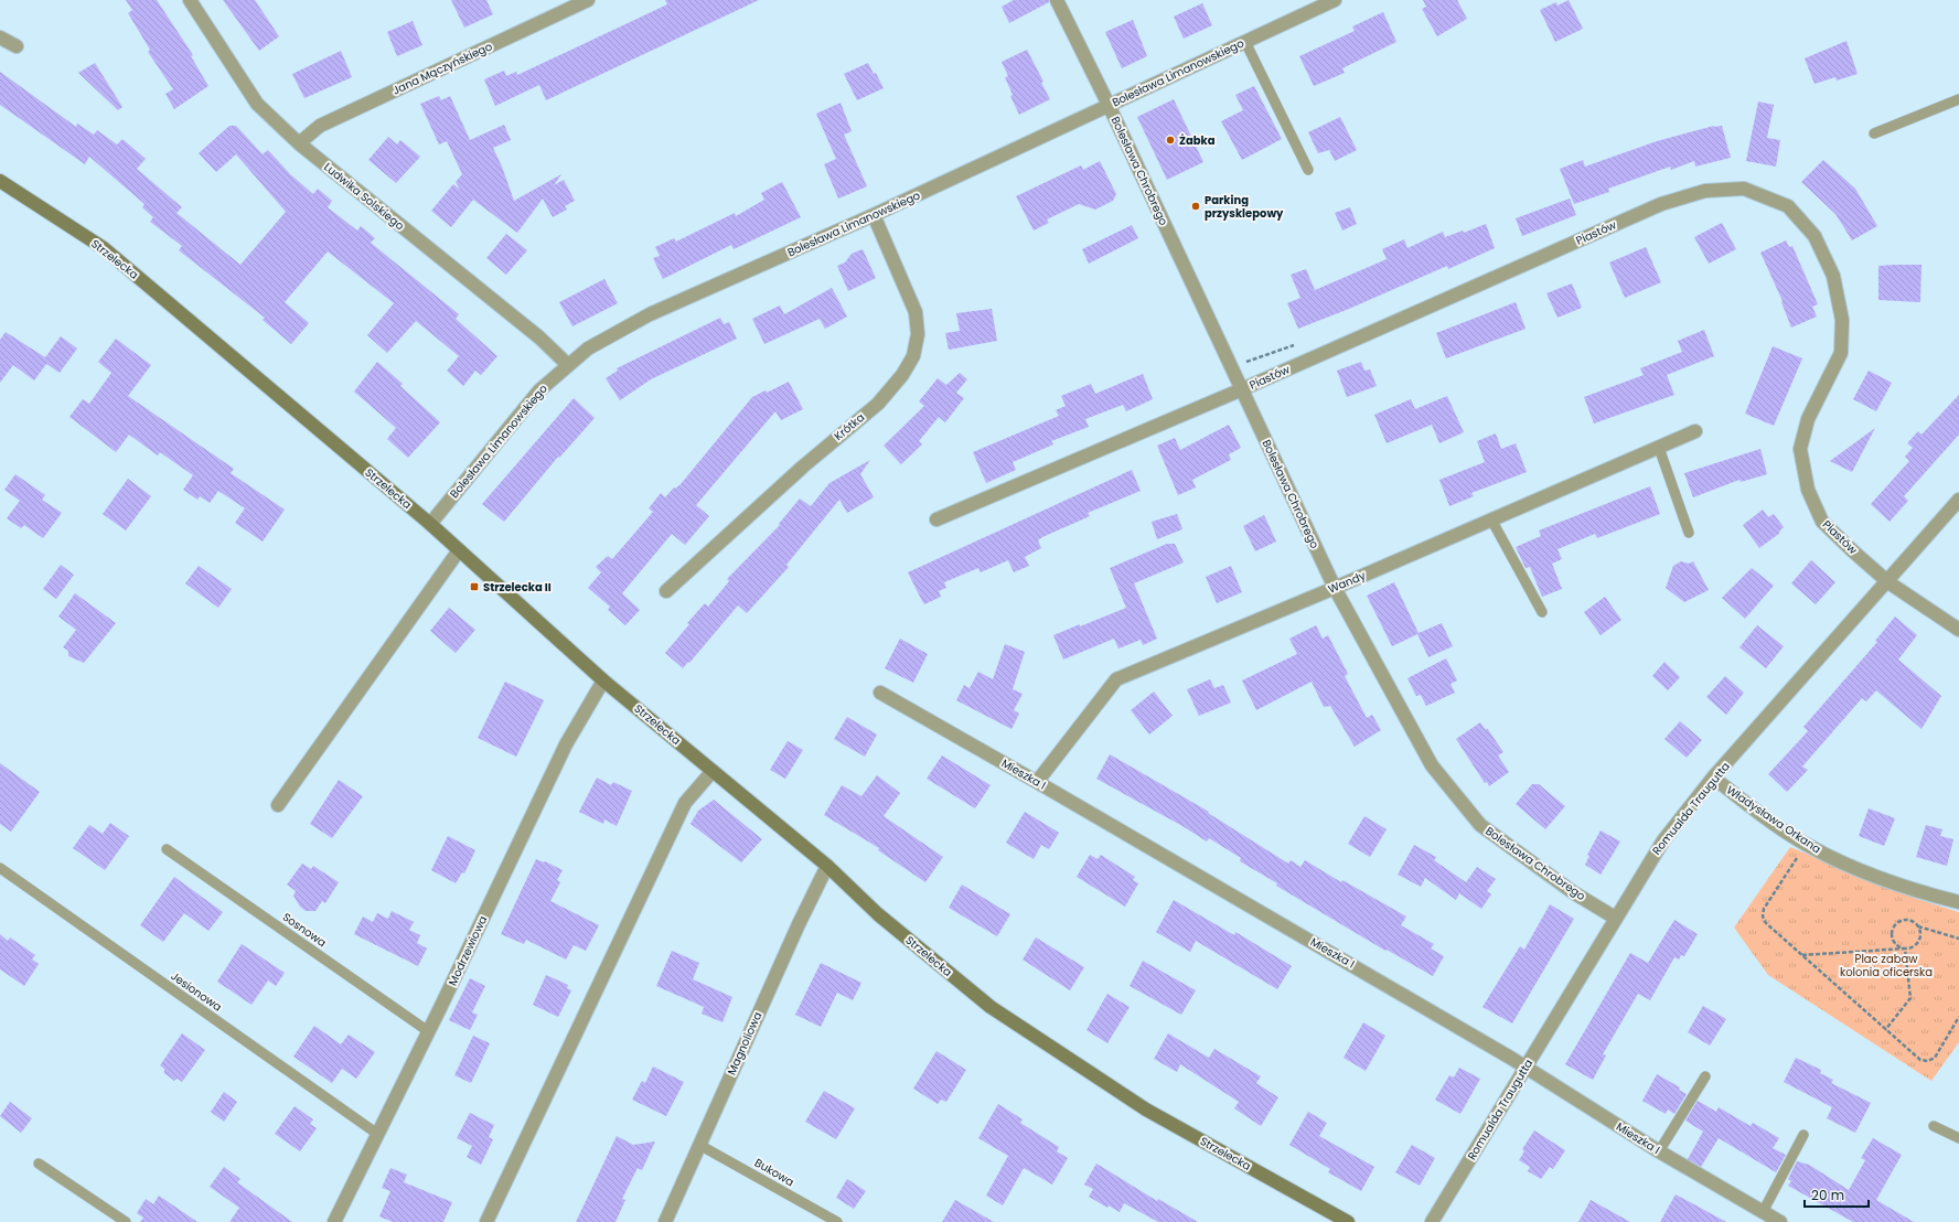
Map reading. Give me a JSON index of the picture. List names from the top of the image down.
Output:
{
  "streets": {
    "street": [
      "Jana Mączyńskiego",
      "Bolesława Limanowskiego",
      "Bolesława Chrobrego",
      "Ludwika Solskiego",
      "Piastów",
      "Strzelecka",
      "Krótka",
      "Wandy",
      "Mieszka I",
      "Romualda Traugutta",
      "Władysława Orkana",
      "Modrzewiowa",
      "Magnoliowa"
    ],
    "lane": ["Sosnowa", "Jesionowa", "Bukowa"]
  },
  "crossings": [
    ["Jana Mączyńskiego", "Ludwika Solskiego"],
    ["Bolesława Limanowskiego", "Bolesława Chrobrego"],
    ["Bolesława Limanowskiego", "Ludwika Solskiego"],
    ["Bolesława Limanowskiego", "Strzelecka"],
    ["Bolesława Limanowskiego", "Krótka"],
    ["Bolesława Chrobrego", "Piastów"],
    ["Bolesława Chrobrego", "Wandy"],
    ["Bolesława Chrobrego", "Romualda Traugutta"],
    ["Piastów", "Romualda Traugutta"],
    ["Strzelecka", "Modrzewiowa"],
    ["Strzelecka", "Magnoliowa"],
    ["Wandy", "Mieszka I"],
    ["Mieszka I", "Romualda Traugutta"],
    ["Romualda Traugutta", "Władysława Orkana"],
    ["Sosnowa", "Modrzewiowa"],
    ["Modrzewiowa", "Jesionowa"],
    ["Magnoliowa", "Bukowa"]
  ],
  "parks": ["Plac zabaw kolonia oficerska"],
  "places": {
    "other": ["Żabka", "Parking przysklepowy"],
    "transit": ["Strzelecka II"]
  },
  "scale_bar": "20 m"
}
